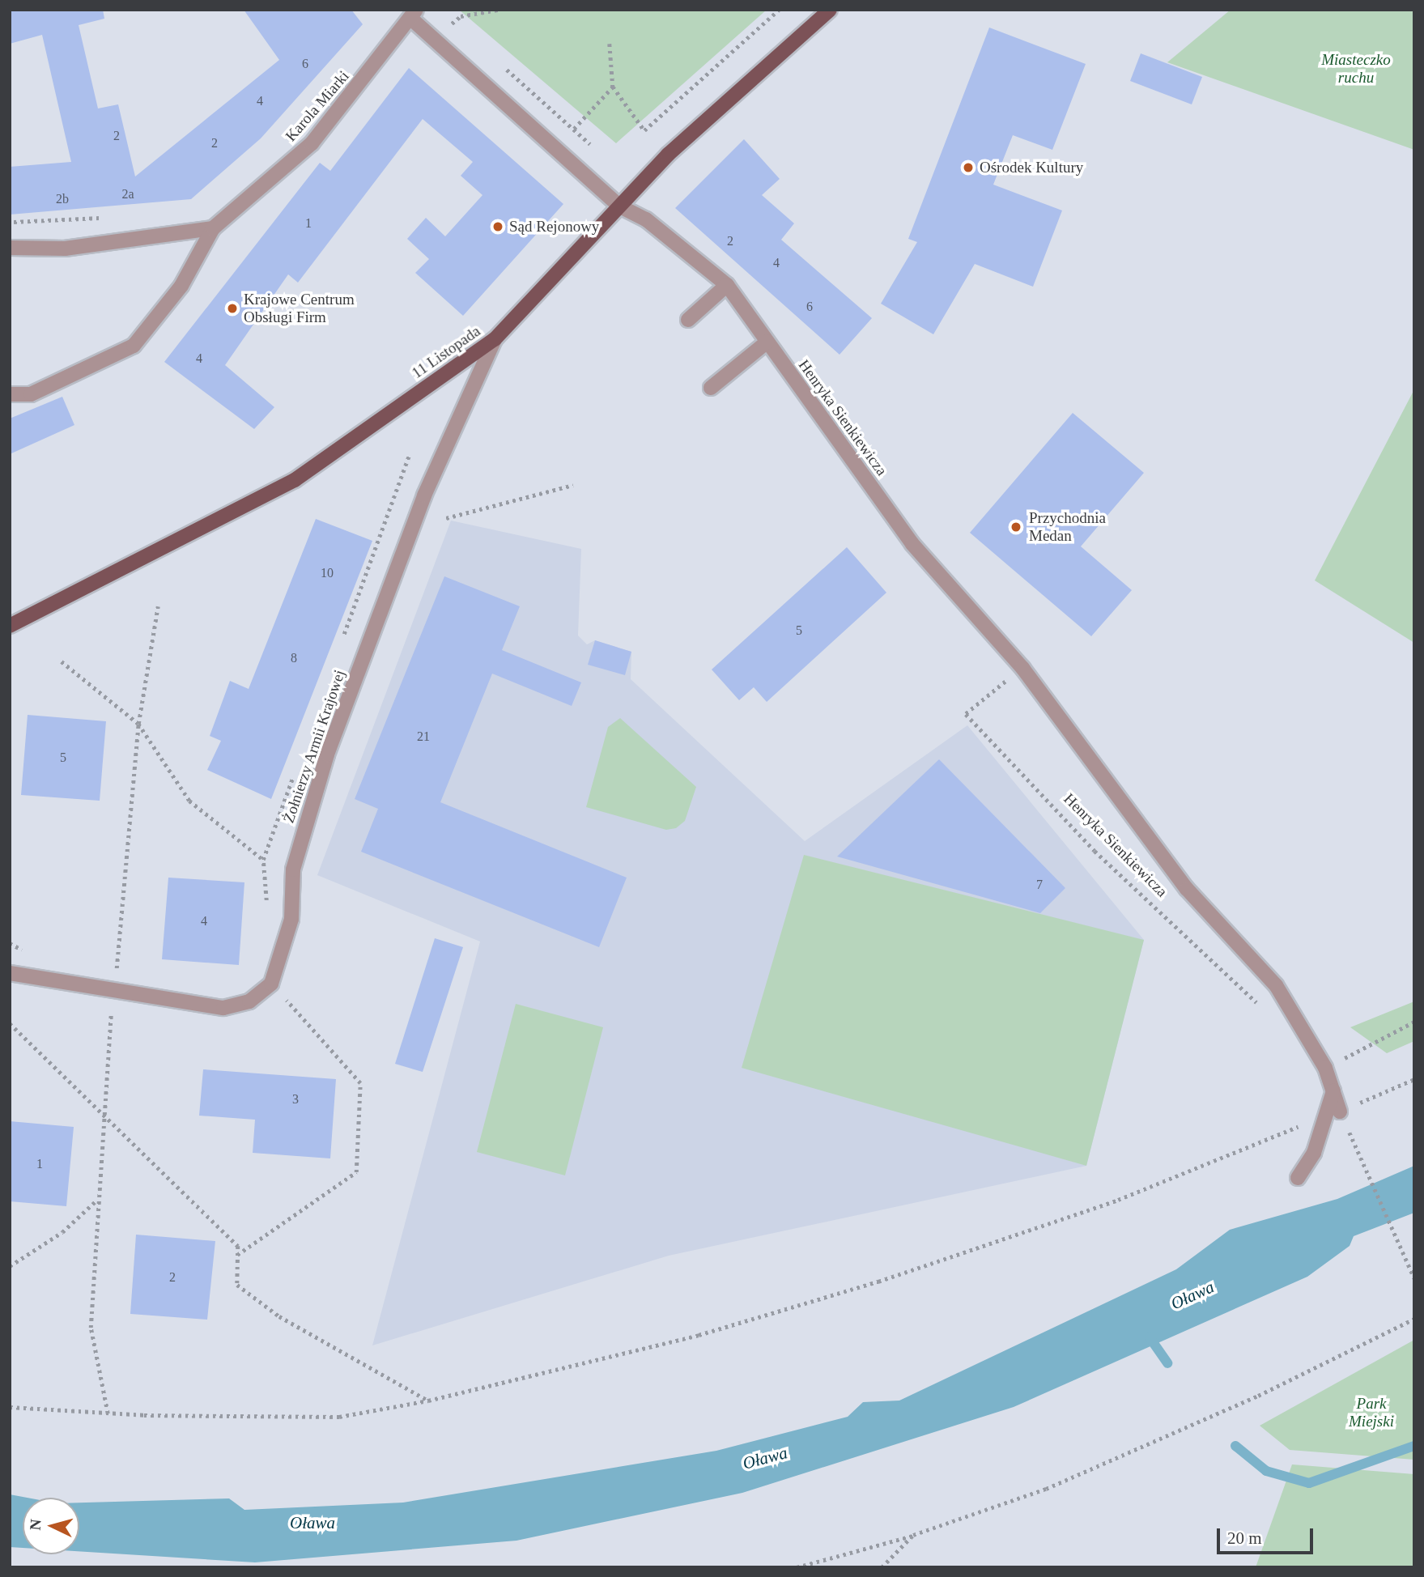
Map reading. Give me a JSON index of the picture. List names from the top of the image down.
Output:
{
  "streets": {
    "main road": ["11 Listopada"],
    "street": ["Karola Miarki", "Henryka Sienkiewicza", "Żołnierzy Armii Krajowej"]
  },
  "crossings": [
    ["Karola Miarki", "11 Listopada"],
    ["Karola Miarki", "Henryka Sienkiewicza"],
    ["11 Listopada", "Henryka Sienkiewicza"],
    ["11 Listopada", "Żołnierzy Armii Krajowej"]
  ],
  "water": ["Oława"],
  "parks": ["Miasteczko ruchu", "Park Miejski"],
  "places": [
    "Ośrodek Kultury",
    "Sąd Rejonowy",
    "Krajowe Centrum Obsługi Firm",
    "Przychodnia Medan"
  ],
  "house_numbers": [
    "6",
    "4",
    "2",
    "2",
    "2a",
    "2b",
    "1",
    "2",
    "4",
    "6",
    "4",
    "10",
    "5",
    "8",
    "21",
    "5",
    "7",
    "4",
    "3",
    "1",
    "2"
  ],
  "scale_bar": "20 m",
  "north": "left"
}
